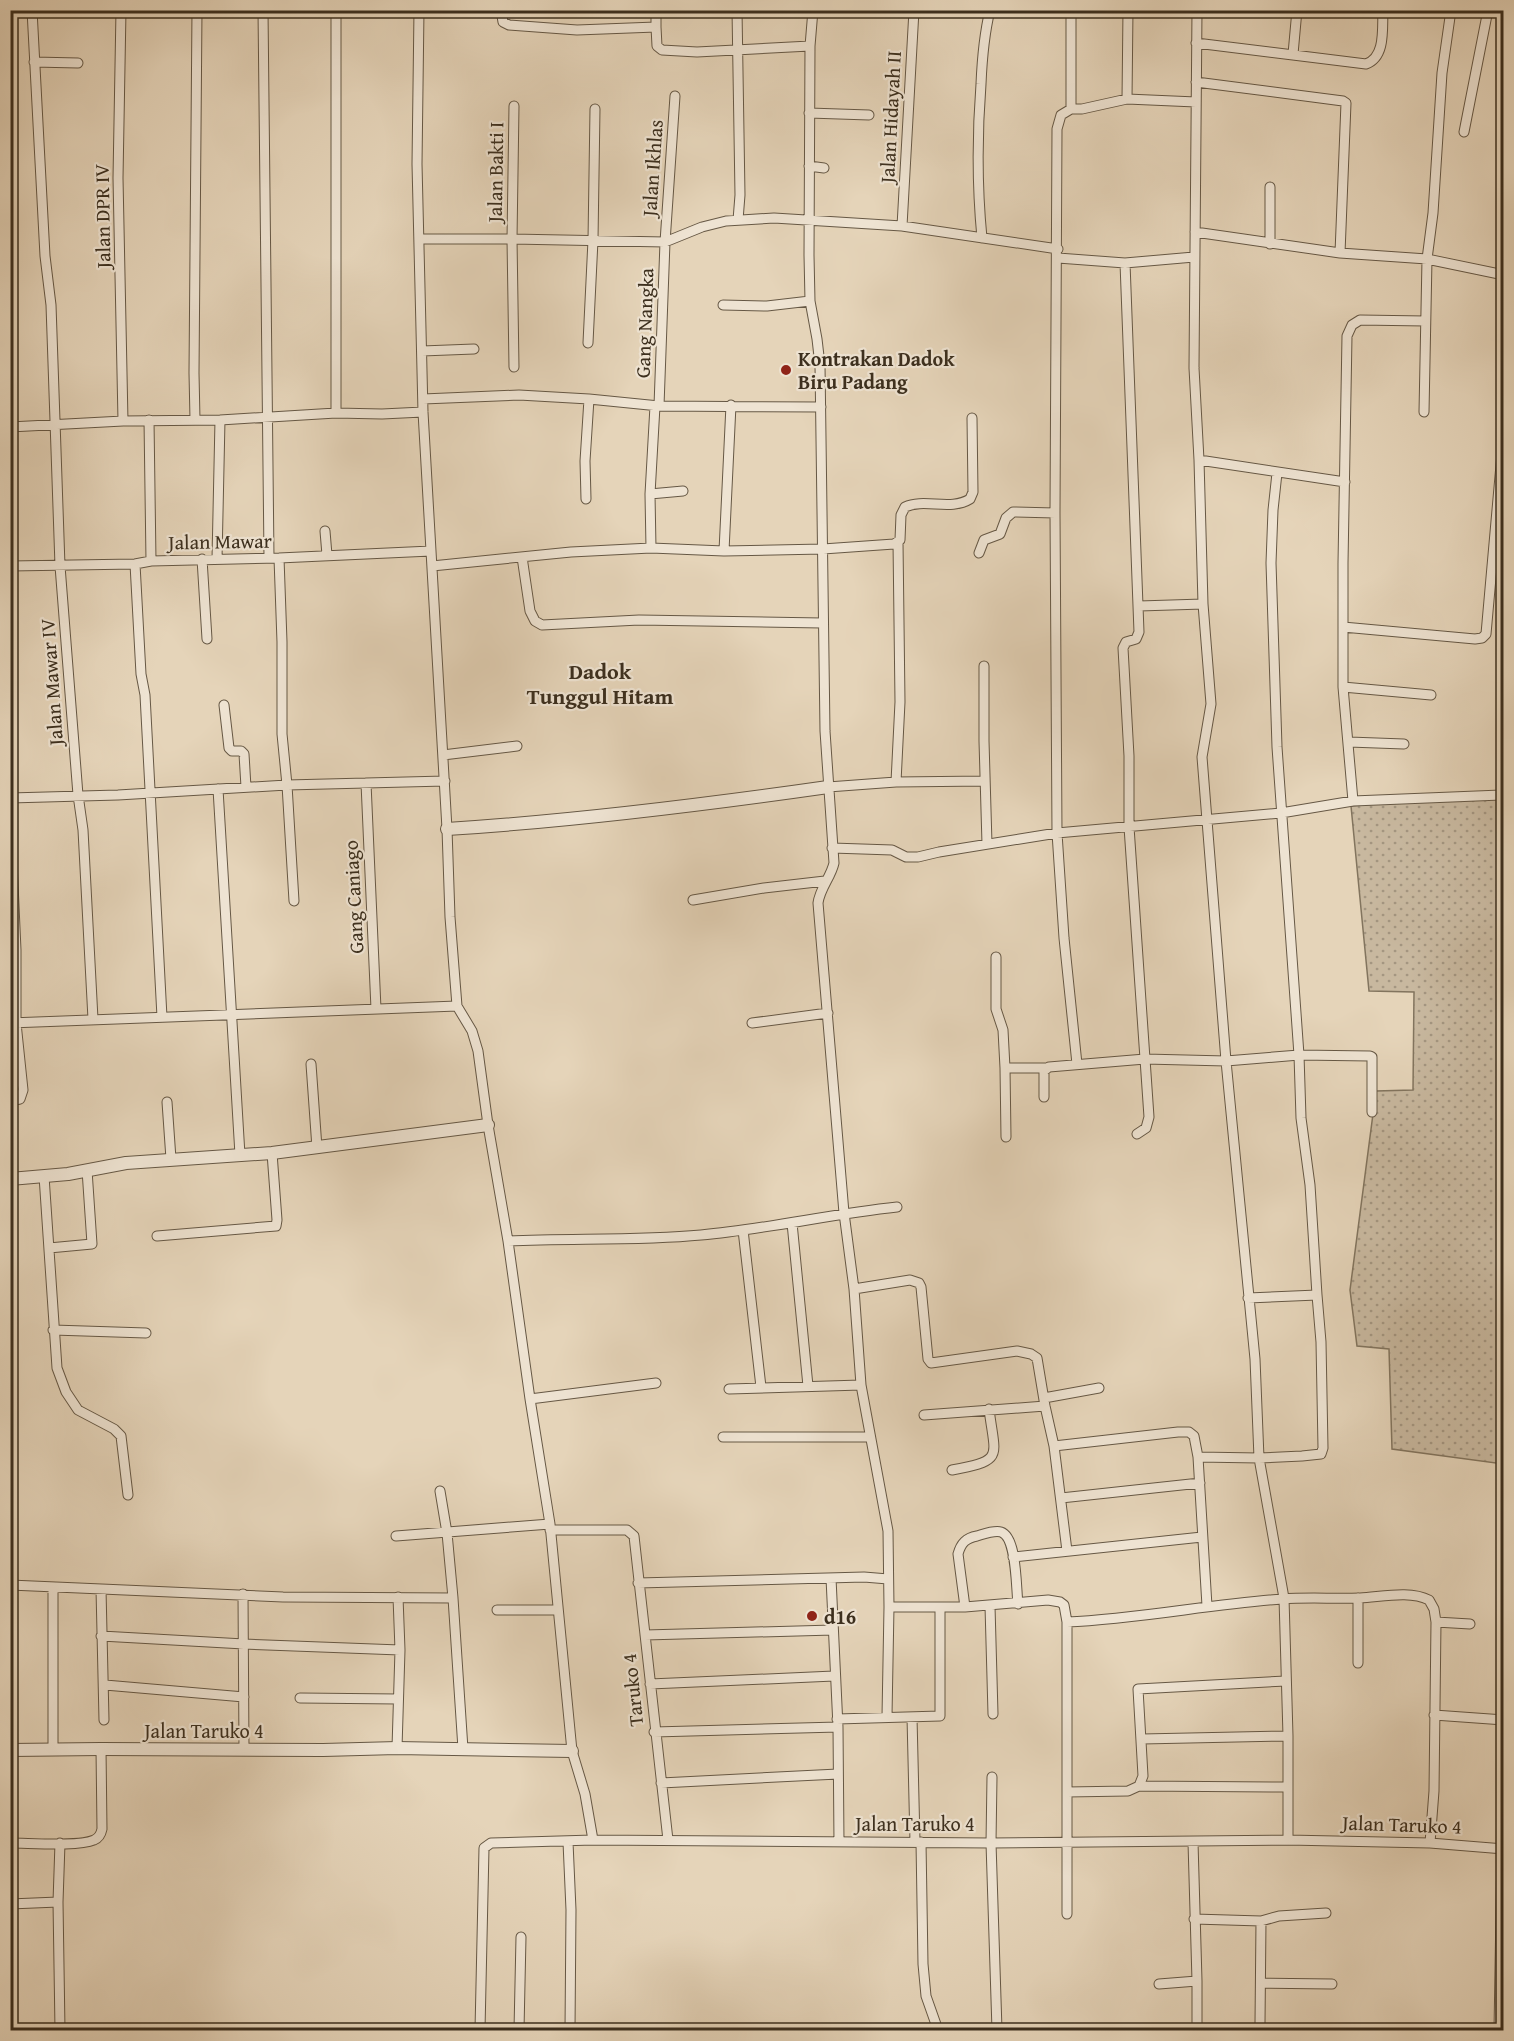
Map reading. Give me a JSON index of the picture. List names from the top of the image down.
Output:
{
  "streets": {
    "street": [
      "Jalan Hidayah II",
      "Jalan Ikhlas",
      "Jalan Bakti I",
      "Jalan DPR IV",
      "Gang Nangka",
      "Jalan Mawar",
      "Jalan Mawar IV",
      "Gang Caniago",
      "Taruko 4",
      "Jalan Taruko 4"
    ]
  },
  "crossings": [
    ["Jalan Ikhlas", "Gang Nangka"],
    ["Jalan Mawar", "Jalan Mawar IV"],
    ["Taruko 4", "Jalan Taruko 4"]
  ],
  "districts": ["Dadok Tunggul Hitam"],
  "places": ["Kontrakan Dadok Biru Padang", "d16"]
}
